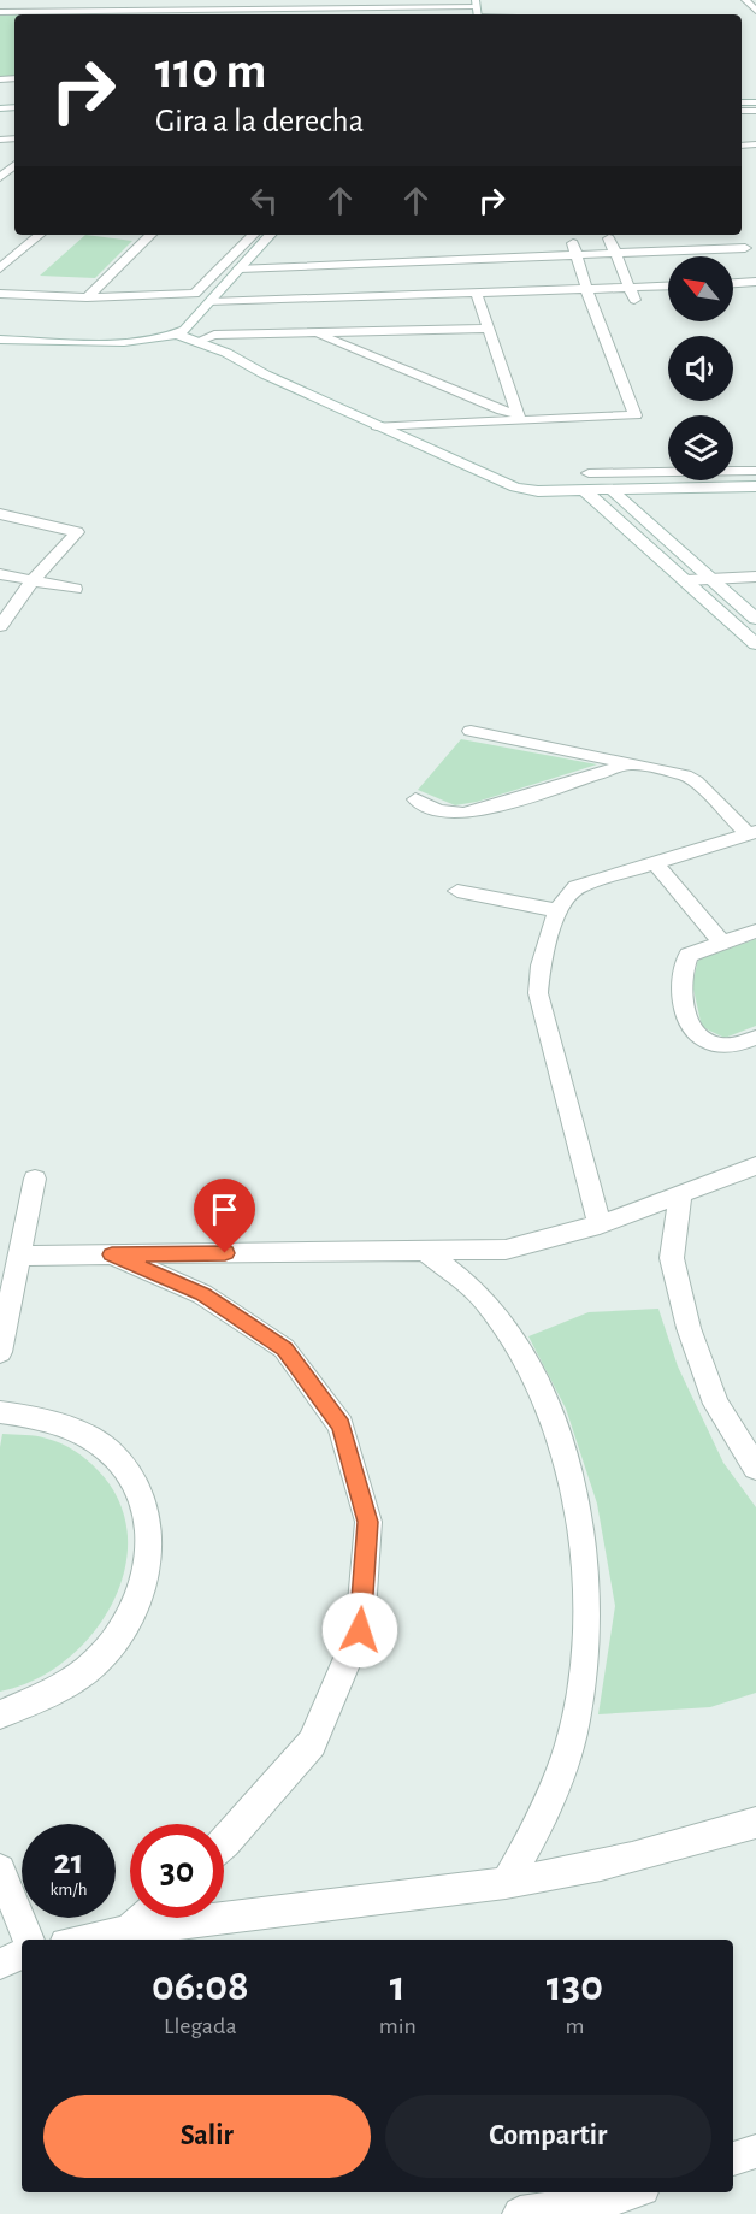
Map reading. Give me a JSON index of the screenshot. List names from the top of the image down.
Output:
{
  "north": "top left",
  "page": {
    "turn": ["110 m", "Gira a la derecha"],
    "speed": "21 km/h",
    "limit": "30",
    "eta": [
      "06:08",
      "Llegada",
      "1",
      "min",
      "130",
      "m"
    ],
    "buttons": ["Salir", "Compartir"]
  }
}
